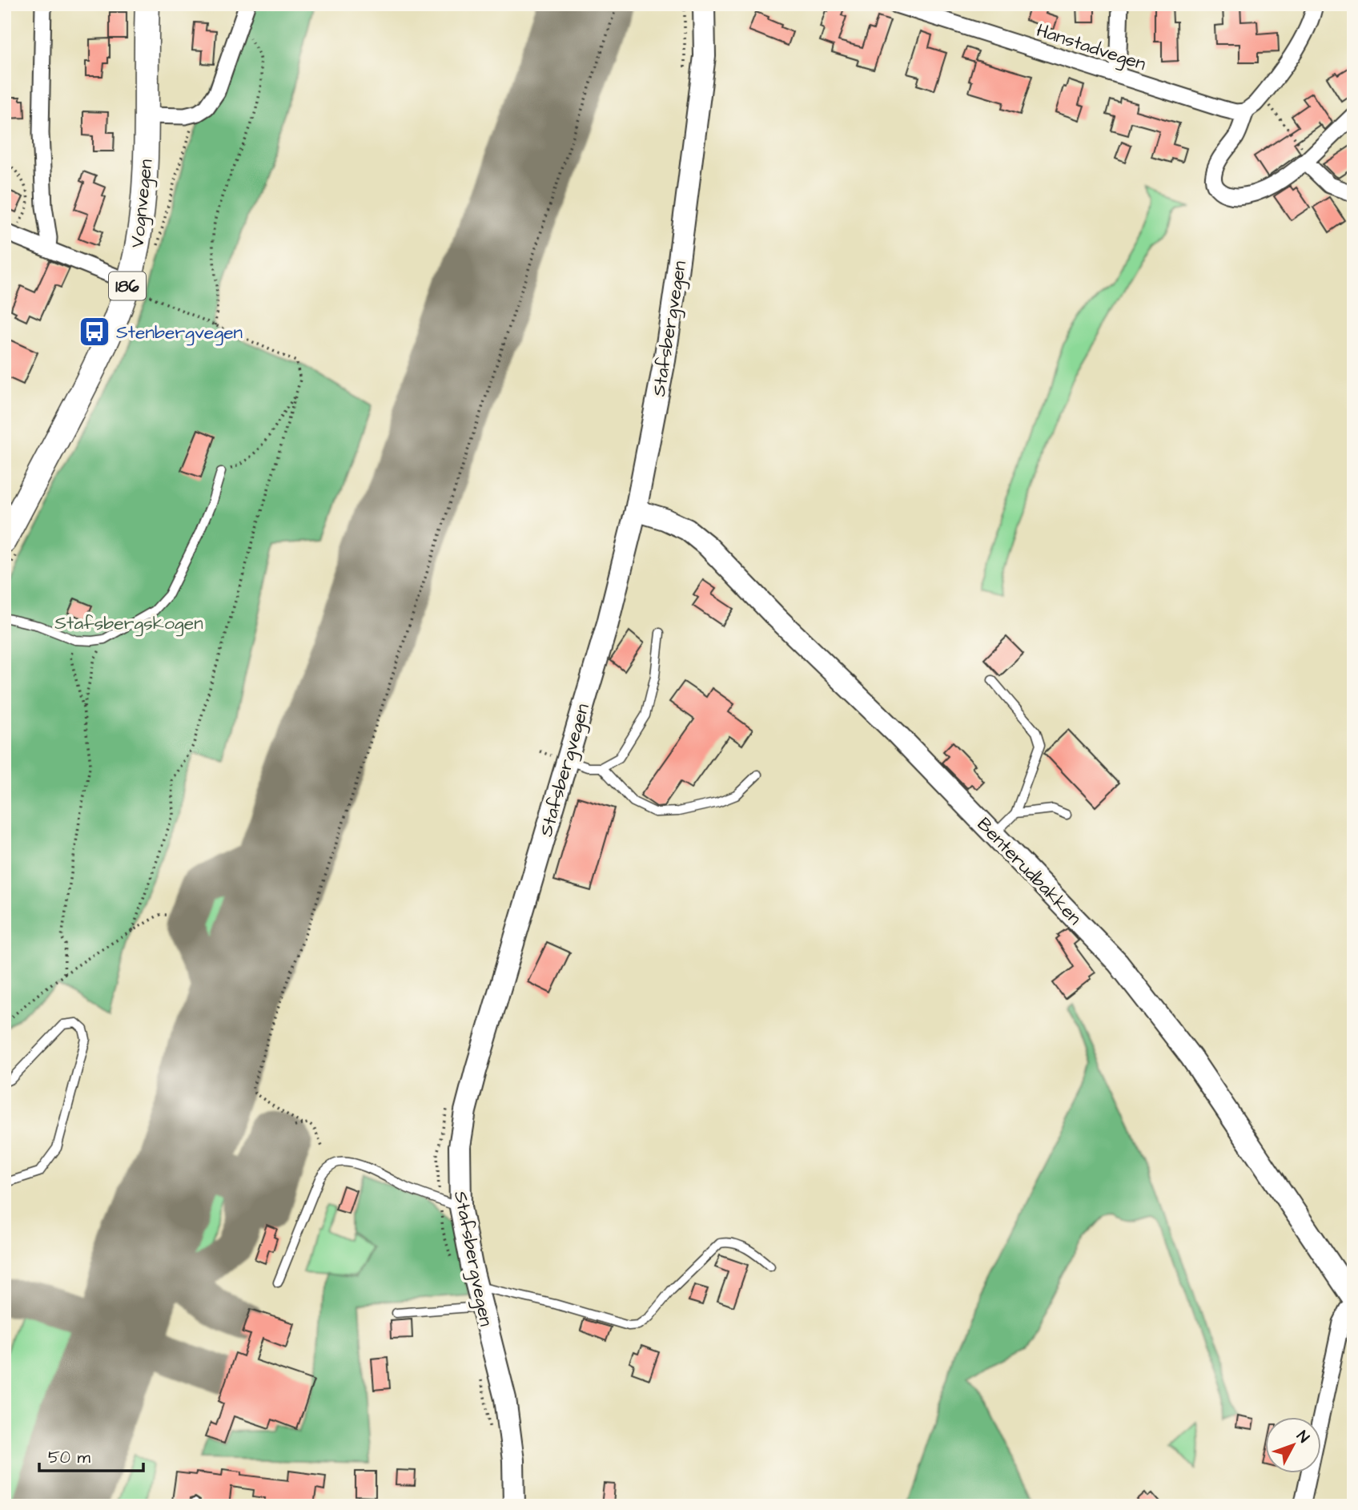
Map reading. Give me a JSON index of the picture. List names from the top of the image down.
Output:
{
  "streets": {
    "main road": [
      "Vognvegen",
      "186",
      "Stafsbergvegen",
      "Benterudbakken"
    ],
    "street": ["Hanstadvegen"]
  },
  "crossings": [
    ["Stafsbergvegen", "Benterudbakken"]
  ],
  "parks": ["Stafsbergskogen"],
  "places": {
    "bus stop": ["Stenbergvegen"]
  },
  "scale_bar": "50 m",
  "north": "top right"
}
